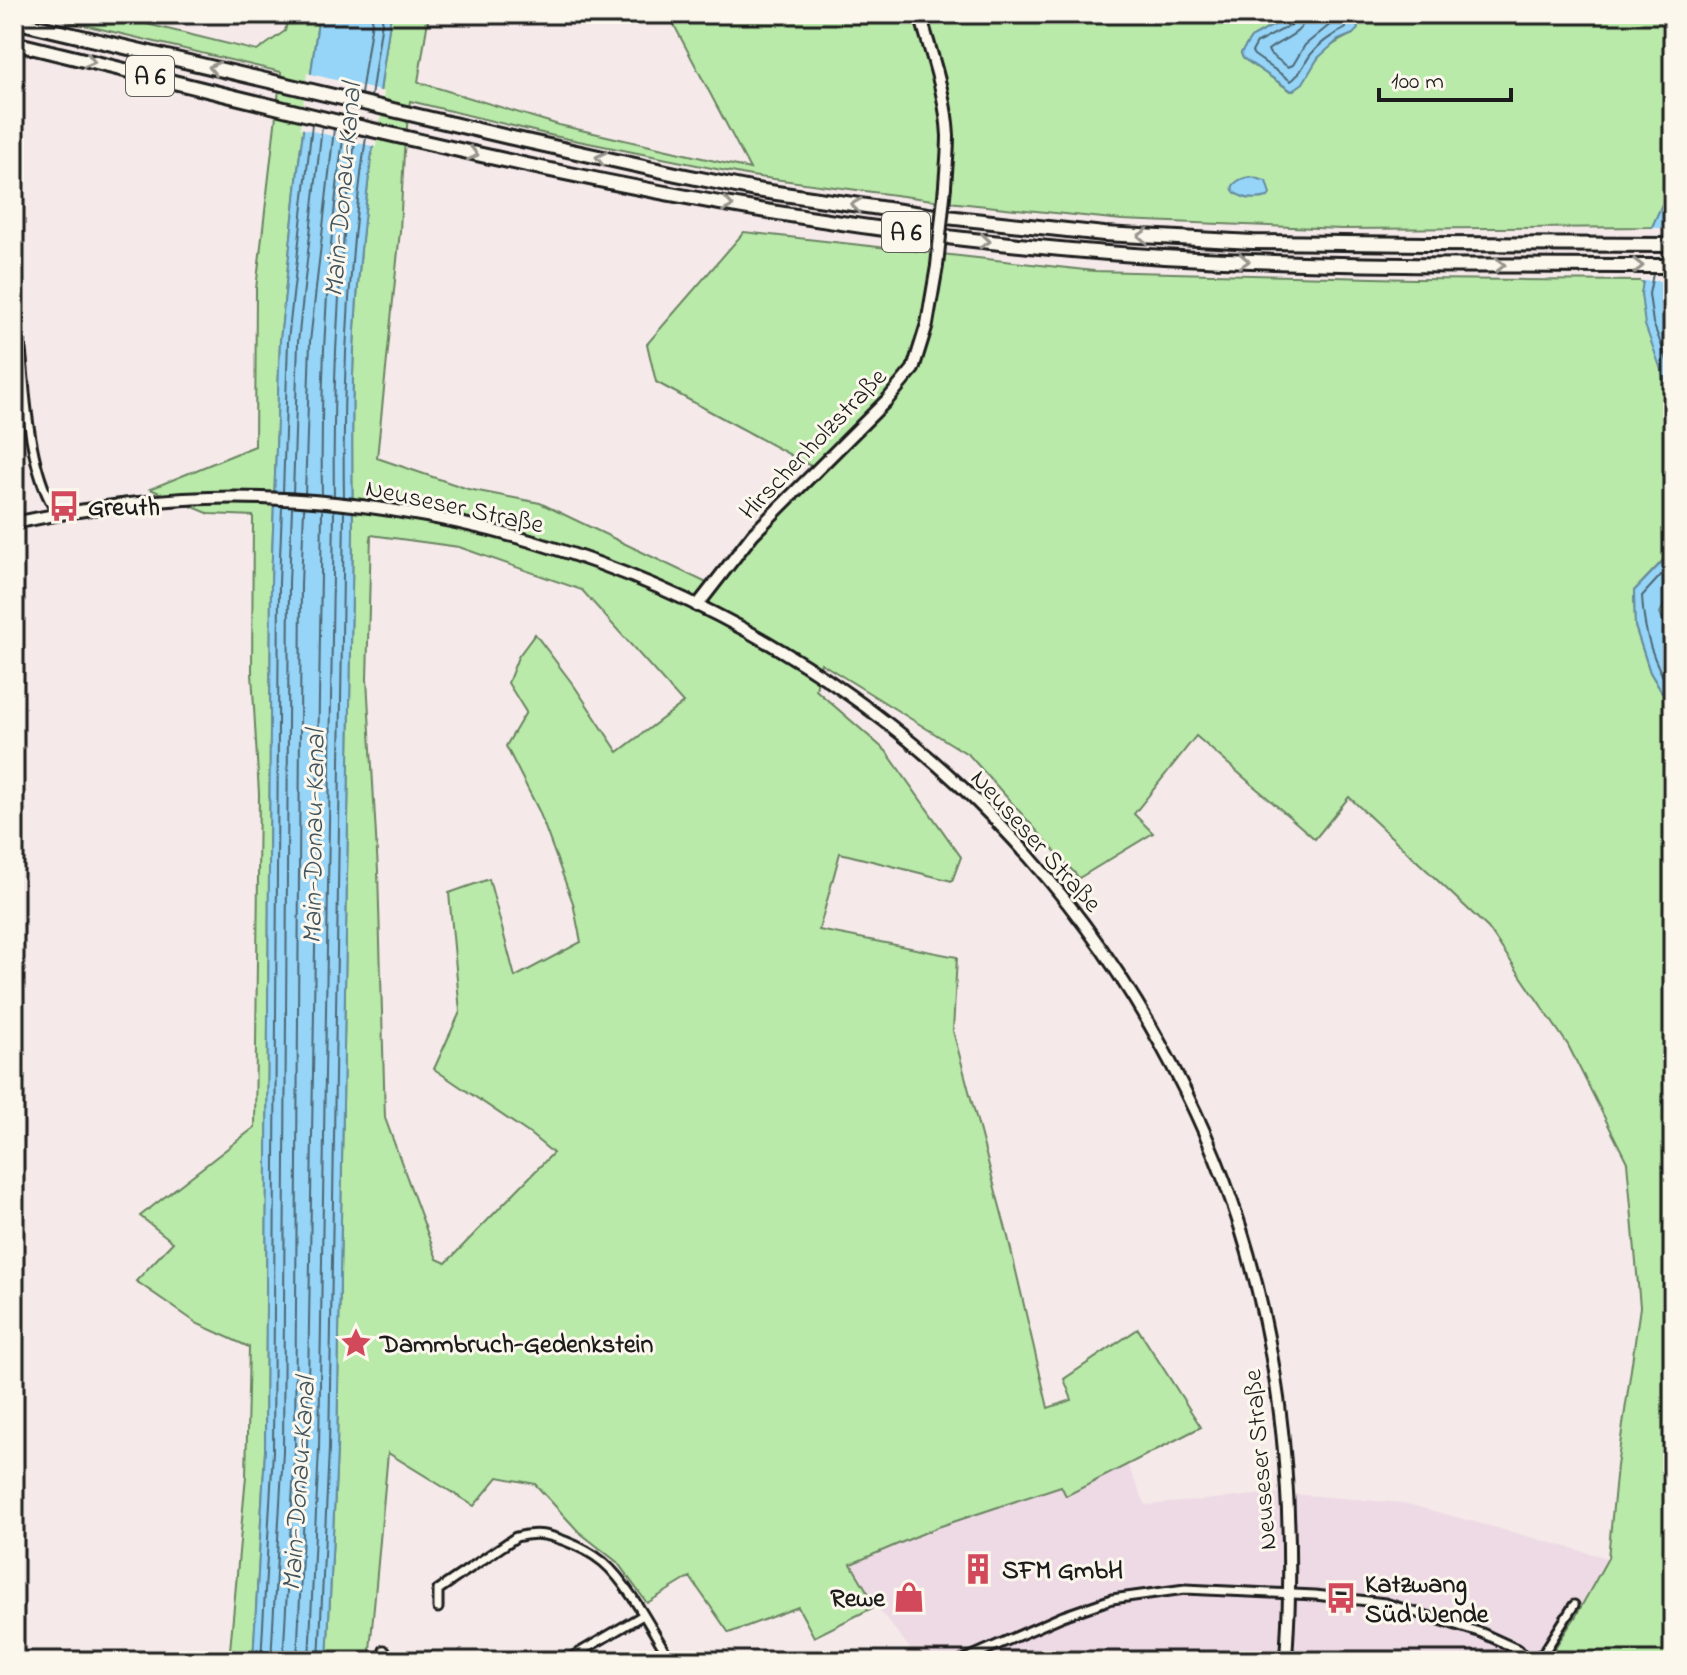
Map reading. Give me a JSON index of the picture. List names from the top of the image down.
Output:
{
  "streets": {
    "highway": ["A 6"],
    "main road": ["Hirschenholzstraße", "Neuseser Straße"]
  },
  "crossings": [
    ["Hirschenholzstraße", "Neuseser Straße"]
  ],
  "water": ["Main-Donau-Kanal"],
  "places": {
    "bus stop": ["Greuth", "Katzwang Süd Wende"],
    "place": ["Dammbruch-Gedenkstein"],
    "building": ["SFM GmbH"],
    "shop": ["Rewe"]
  },
  "scale_bar": "100 m"
}
